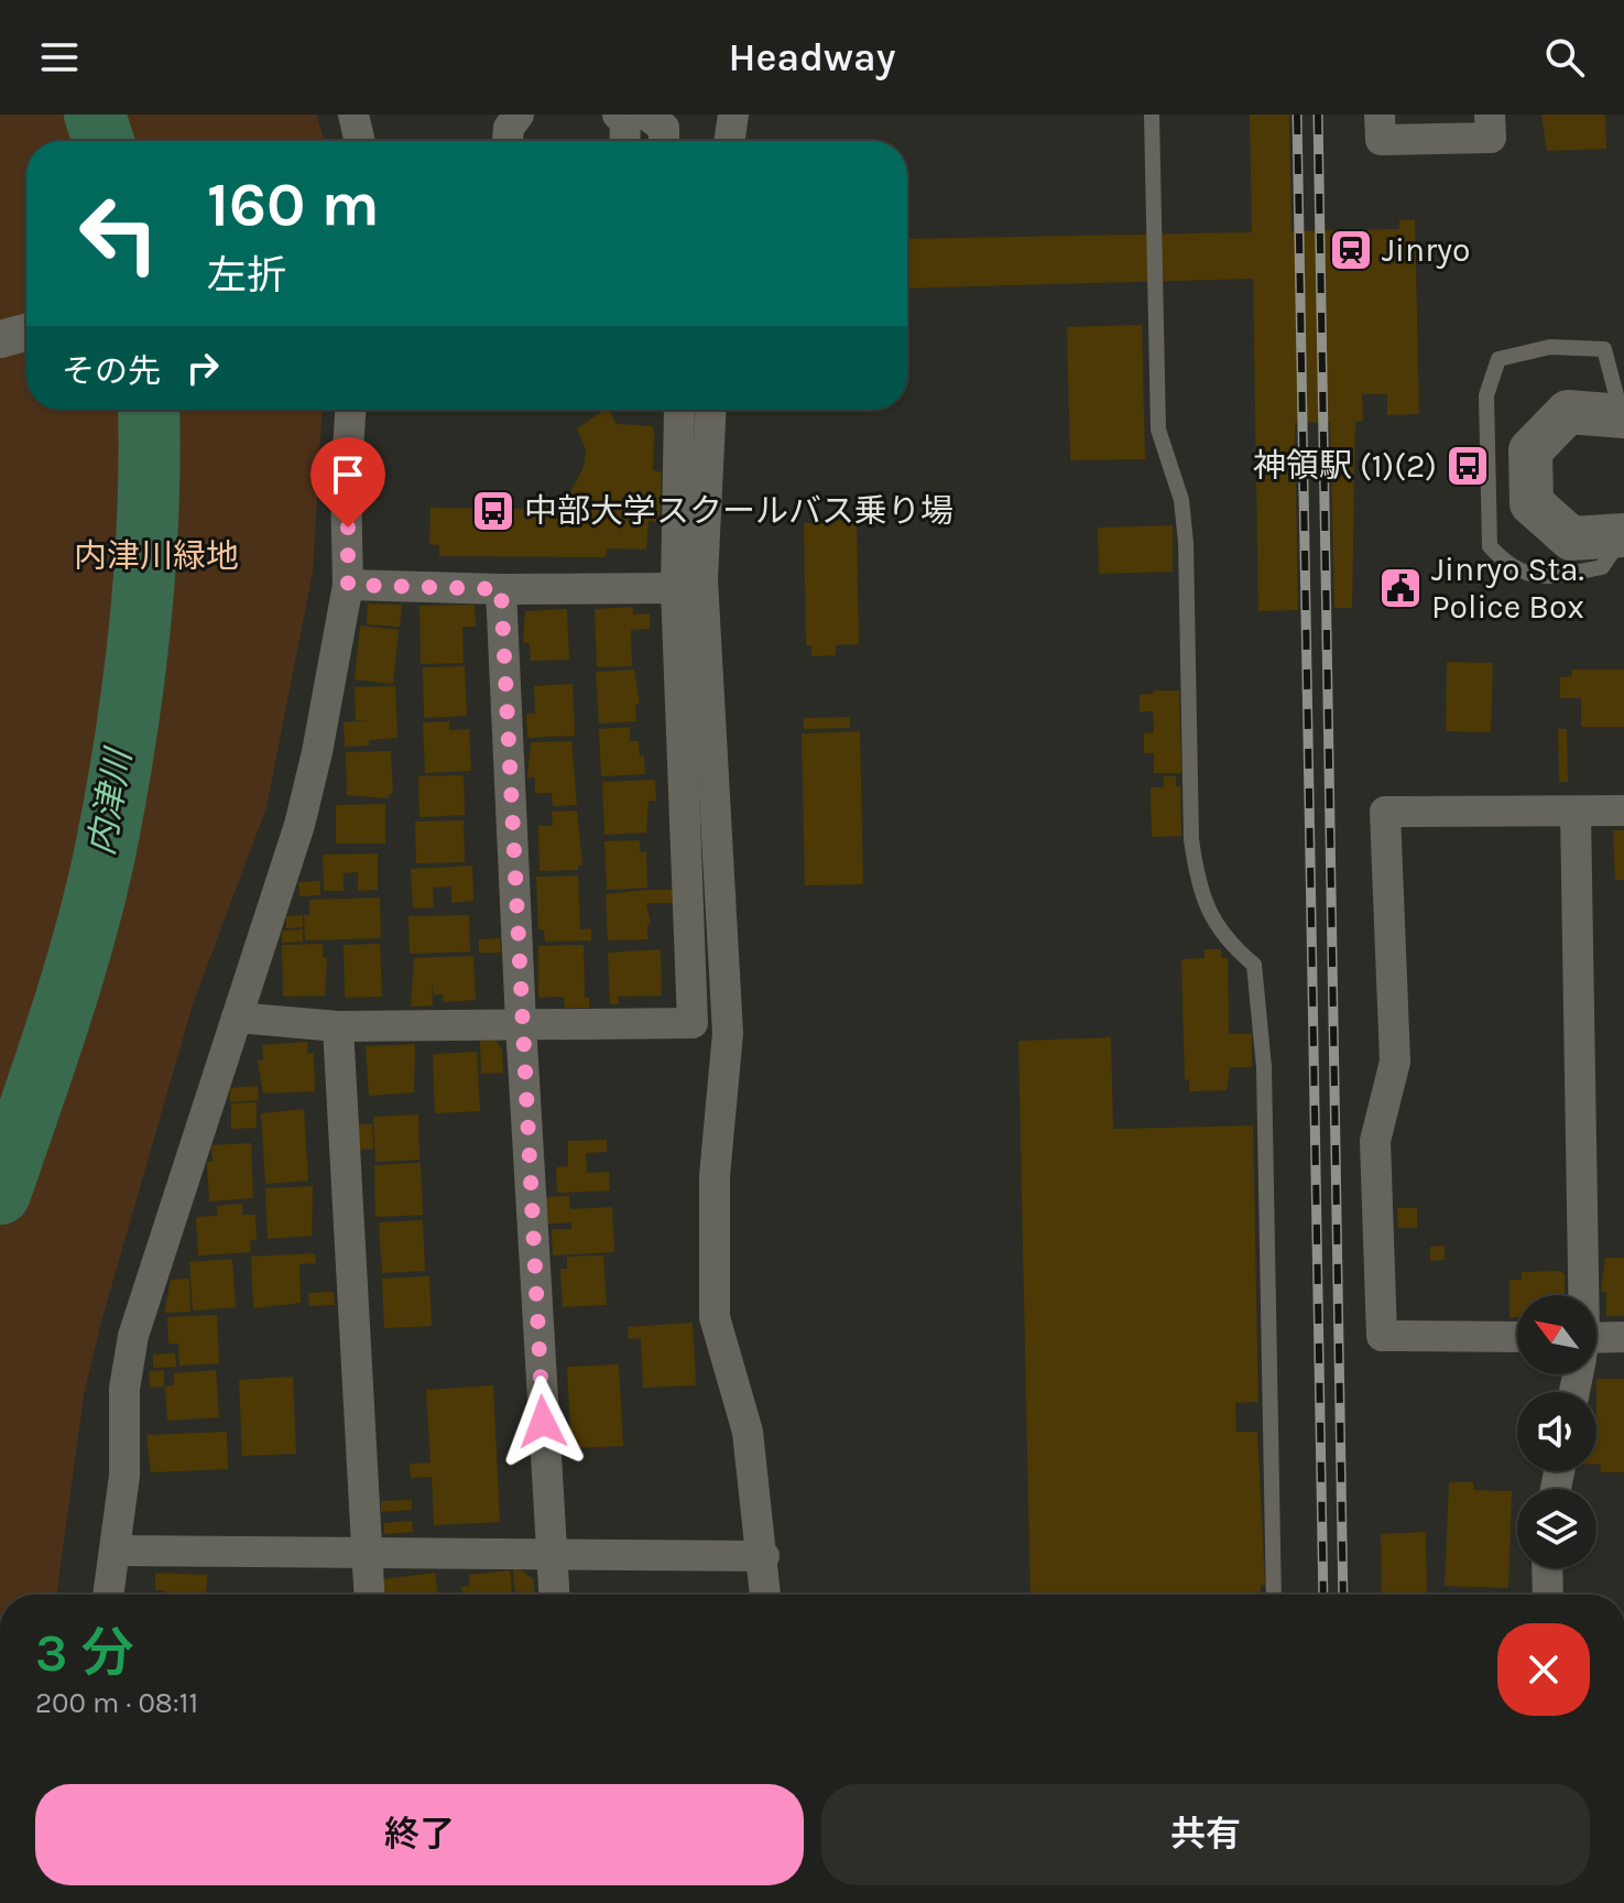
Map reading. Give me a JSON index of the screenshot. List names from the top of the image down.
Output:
{
  "water": ["内津川"],
  "parks": ["内津川緑地"],
  "places": {
    "station": ["Jinryo"],
    "bus stop": ["神領駅 (1)(2)", "中部大学スクールバス乗り場"],
    "public building": ["Jinryo Sta. Police Box"]
  },
  "north": "top left",
  "page": {
    "header": "Headway",
    "turn": ["160 m", "左折"],
    "then": "その先",
    "heading": ["3 分", "200 m · 08:11"],
    "buttons": ["終了", "共有"]
  }
}
